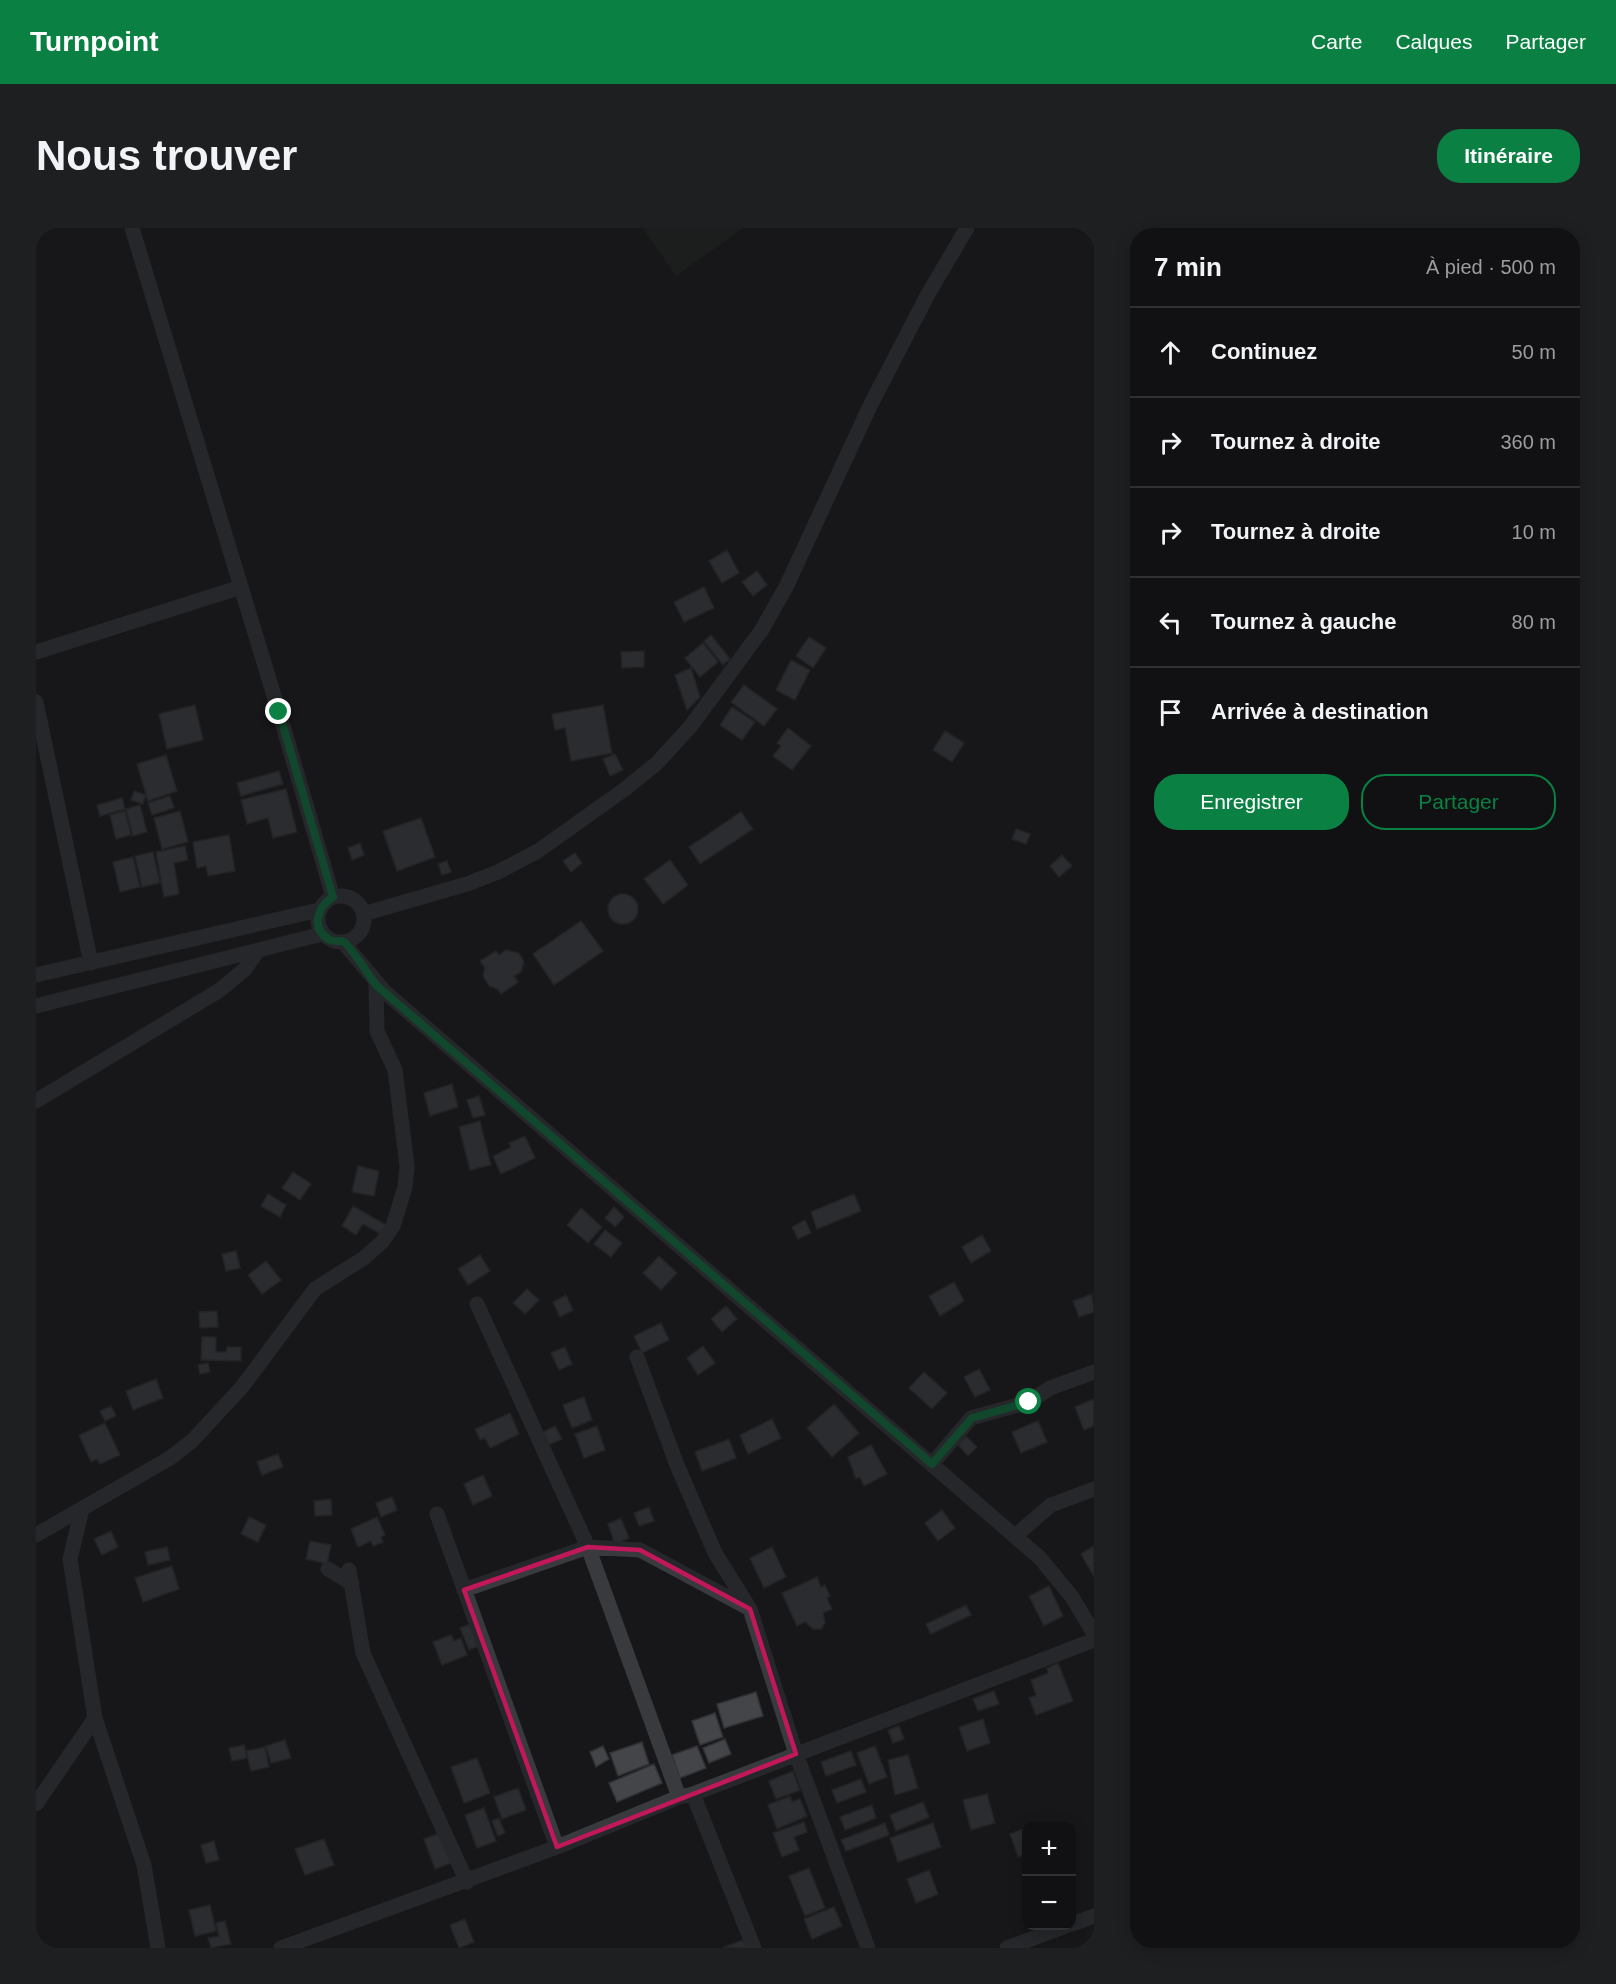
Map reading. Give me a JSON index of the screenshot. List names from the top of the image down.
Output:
{
  "page": {
    "header": "Turnpoint",
    "nav": ["Carte", "Calques", "Partager"],
    "buttons": [
      "Itinéraire",
      ["Enregistrer", "Partager"]
    ],
    "title": "Nous trouver",
    "heading": ["7 min", "À pied · 500 m"],
    "list": [
      ["Continuez", "50 m"],
      ["Tournez à droite", "360 m"],
      ["Tournez à droite", "10 m"],
      ["Tournez à gauche", "80 m"],
      "Arrivée à destination"
    ],
    "map_buttons": ["+", "−"]
  }
}
